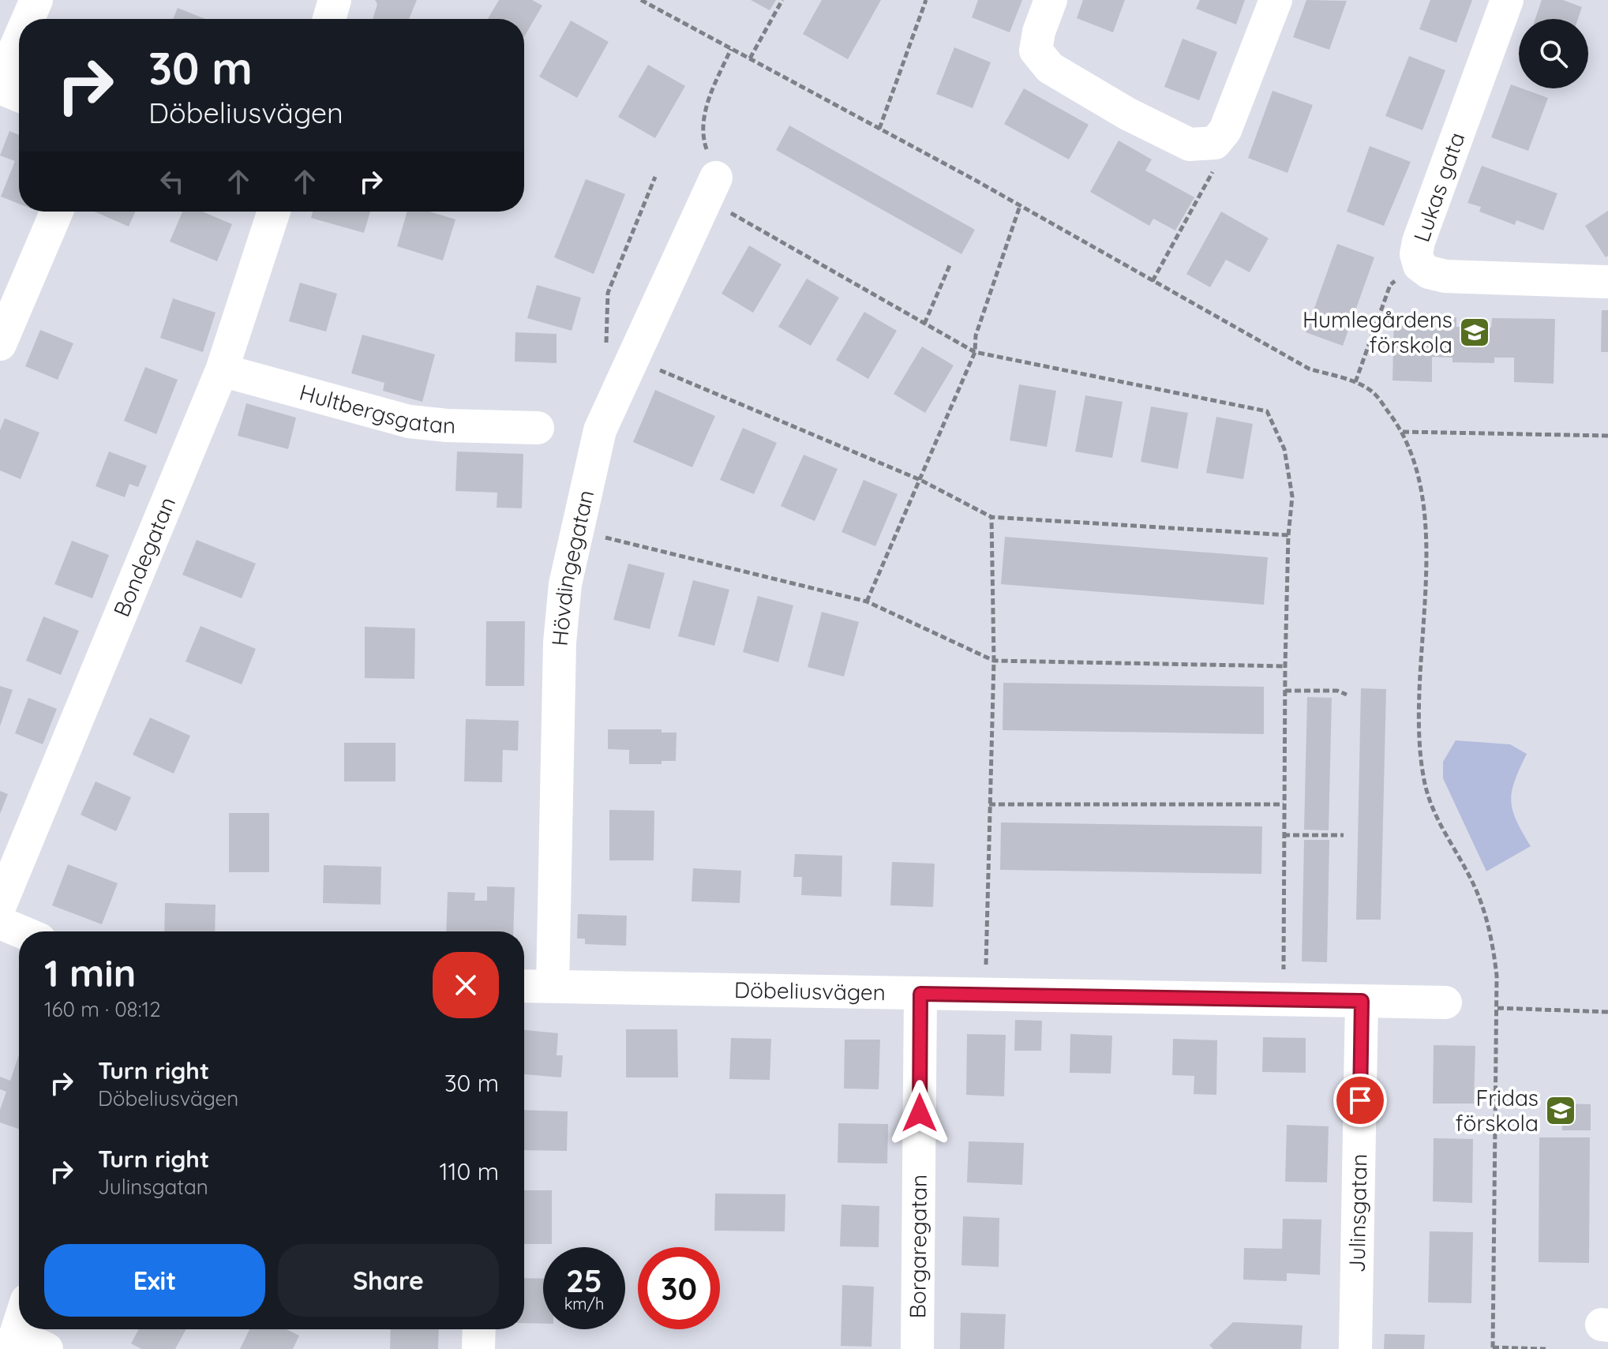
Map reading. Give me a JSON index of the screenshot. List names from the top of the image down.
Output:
{
  "streets": {
    "street": [
      "Lukas gata",
      "Hultbergsgatan",
      "Bondegatan",
      "Hövdingegatan",
      "Döbeliusvägen",
      "Julinsgatan",
      "Borgaregatan"
    ]
  },
  "crossings": [
    ["Hultbergsgatan", "Bondegatan"],
    ["Hövdingegatan", "Döbeliusvägen"],
    ["Döbeliusvägen", "Julinsgatan"],
    ["Döbeliusvägen", "Borgaregatan"]
  ],
  "places": {
    "school or university": ["Humlegårdens förskola", "Fridas förskola"]
  },
  "page": {
    "turn": ["30 m", "Döbeliusvägen"],
    "heading": ["1 min", "160 m · 08:12"],
    "list": [
      {
        "name": "Turn right",
        "note": "Döbeliusvägen",
        "value": "30 m"
      },
      {
        "name": "Turn right",
        "note": "Julinsgatan",
        "value": "110 m"
      }
    ],
    "buttons": ["Exit", "Share"],
    "speed": "25 km/h",
    "limit": "30"
  }
}
